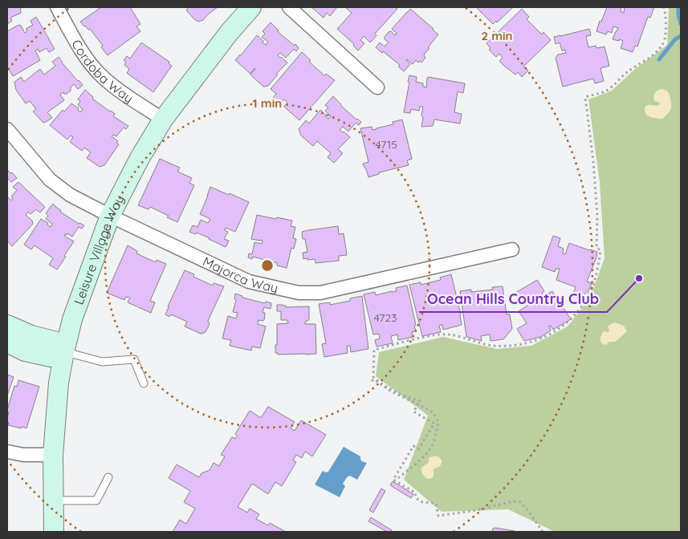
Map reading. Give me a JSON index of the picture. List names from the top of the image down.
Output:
{
  "streets": {
    "street": ["Cordoba Way", "Leisure Village Way", "Majorca Way"]
  },
  "crossings": [
    ["Cordoba Way", "Leisure Village Way"],
    ["Leisure Village Way", "Majorca Way"]
  ],
  "places": ["Ocean Hills Country Club"],
  "house_numbers": ["4715", "4723"],
  "rings": ["2 min", "1 min"]
}
